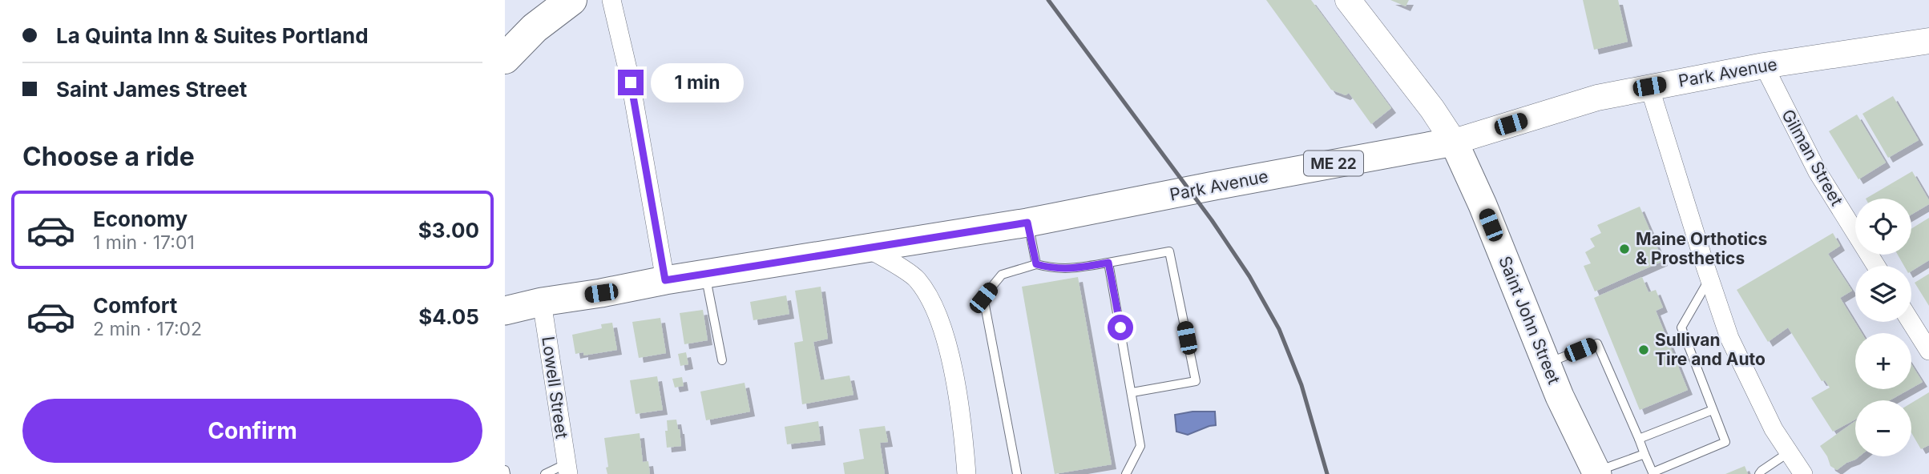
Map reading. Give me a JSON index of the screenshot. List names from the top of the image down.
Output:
{
  "streets": {
    "main road": ["Park Avenue", "ME 22", "Saint John Street"],
    "street": ["Gilman Street", "Lowell Street"]
  },
  "crossings": [
    ["Park Avenue", "Gilman Street"],
    ["Park Avenue", "Saint John Street"],
    ["Park Avenue", "Lowell Street"]
  ],
  "places": ["Maine Orthotics & Prosthetics", "Sullivan Tire and Auto"],
  "page": {
    "banner": ["La Quinta Inn & Suites Portland", "Saint James Street"],
    "bubble": "1 min",
    "heading": "Choose a ride",
    "list": [
      {
        "name": "Economy",
        "note": "1 min · 17:01",
        "value": "$3.00"
      },
      {
        "name": "Comfort",
        "note": "2 min · 17:02",
        "value": "$4.05"
      }
    ],
    "map_buttons": ["+", "−"],
    "buttons": "Confirm"
  }
}
